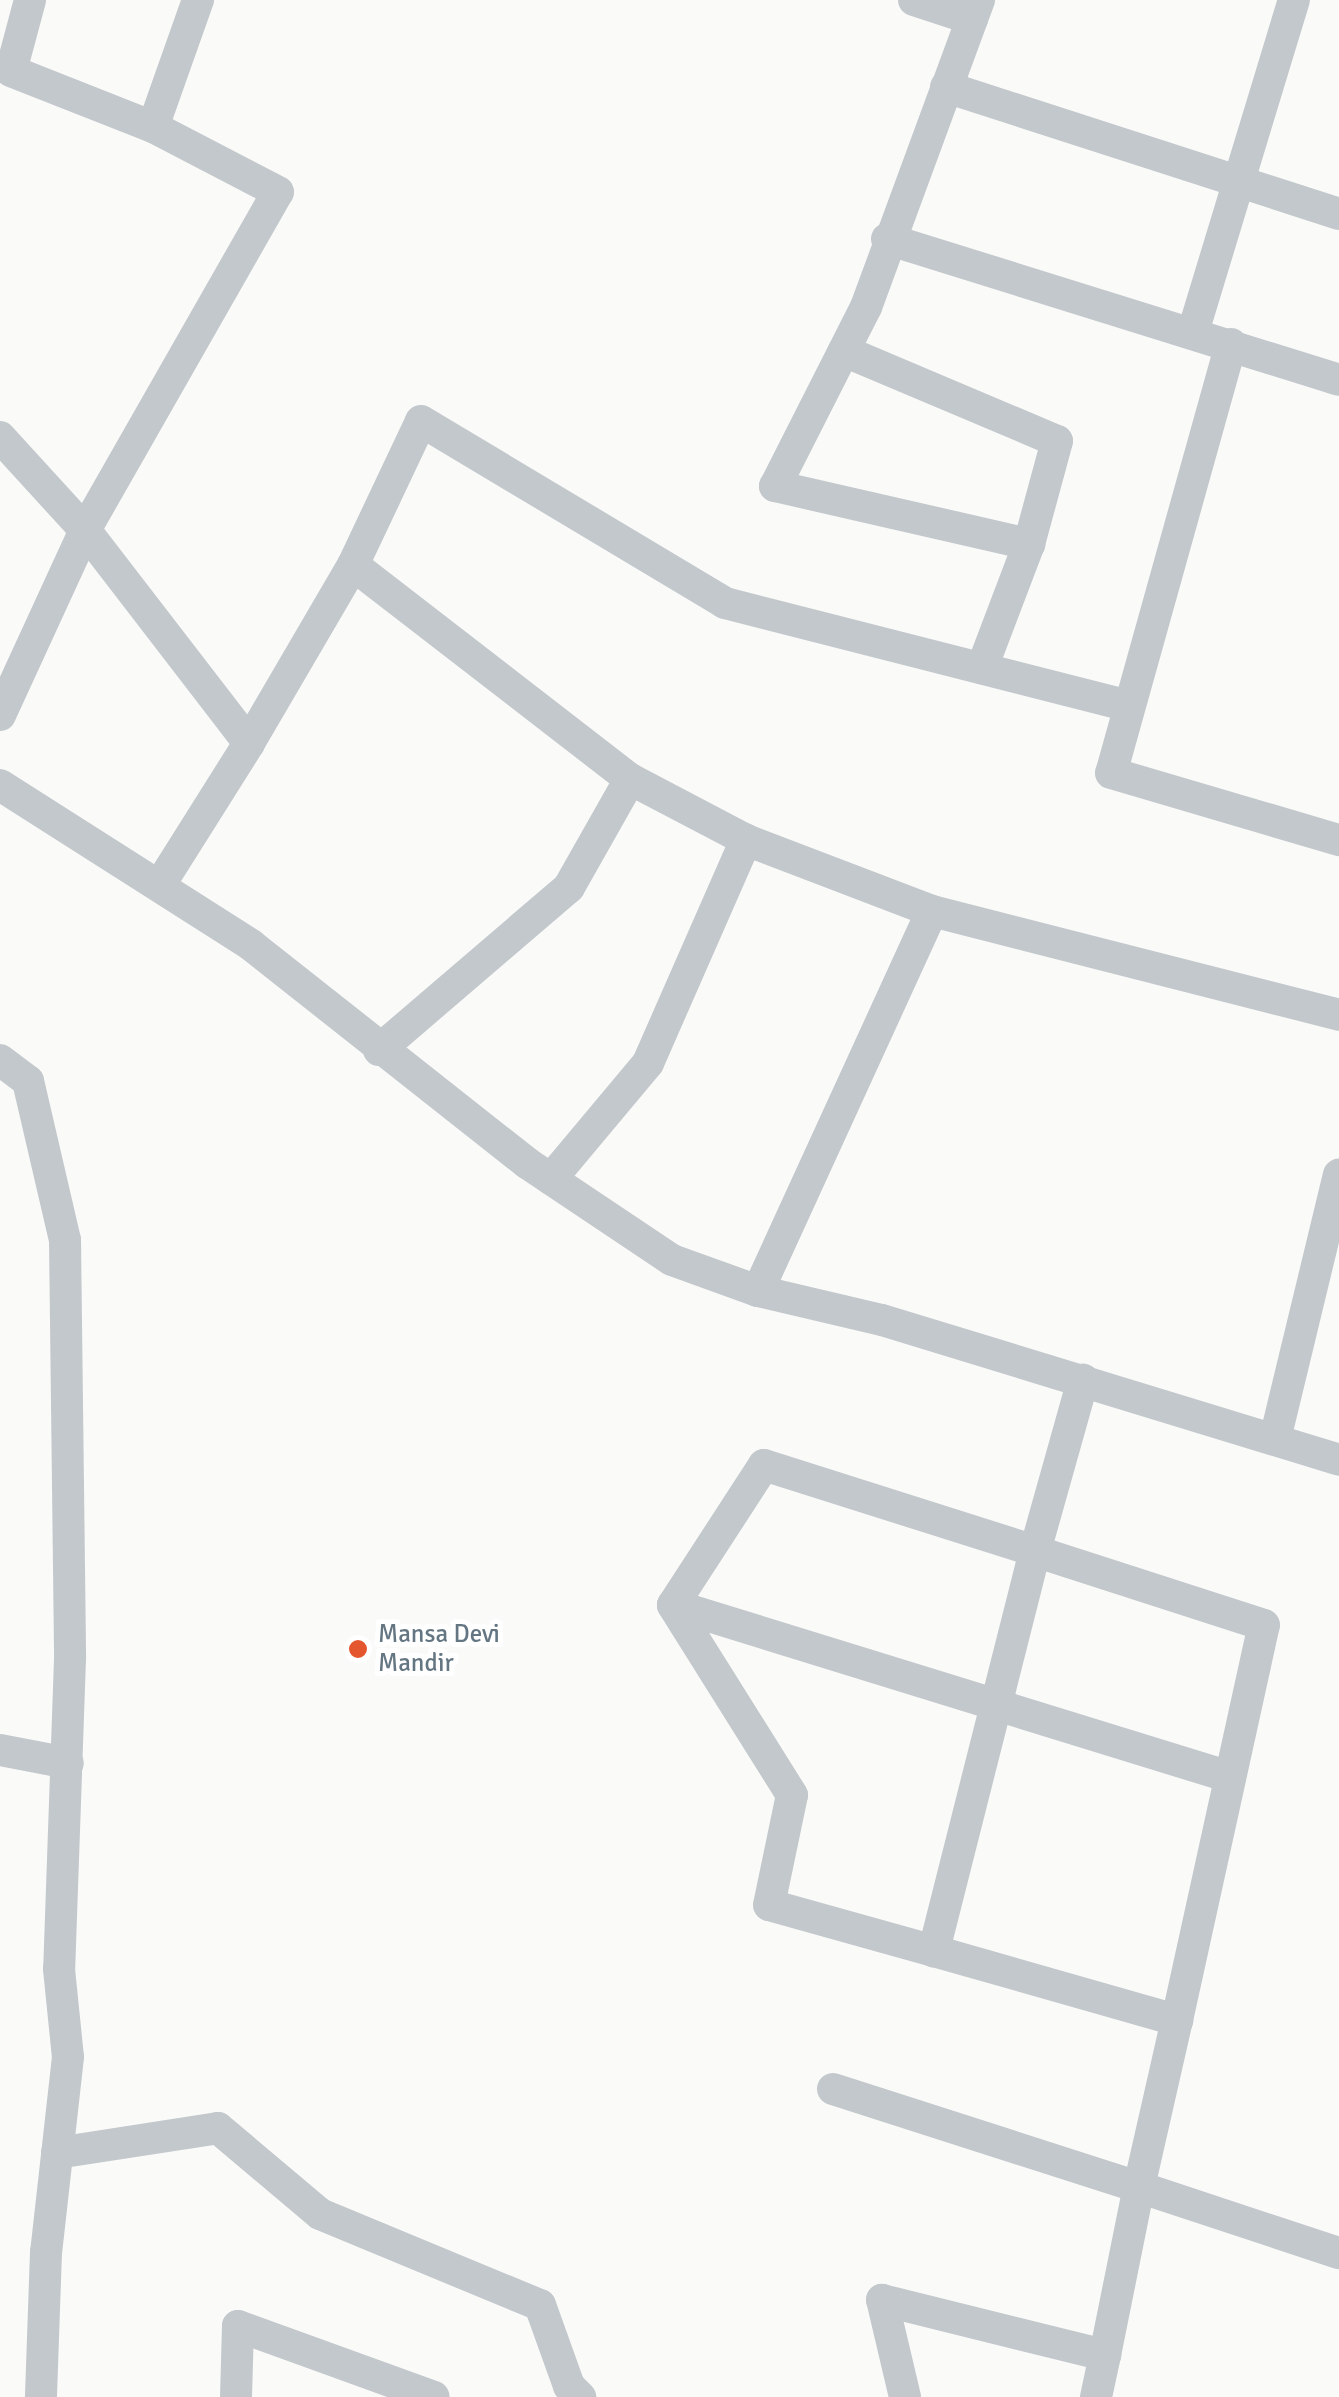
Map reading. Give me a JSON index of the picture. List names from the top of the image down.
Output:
{
  "places": ["Mansa Devi Mandir"]
}
